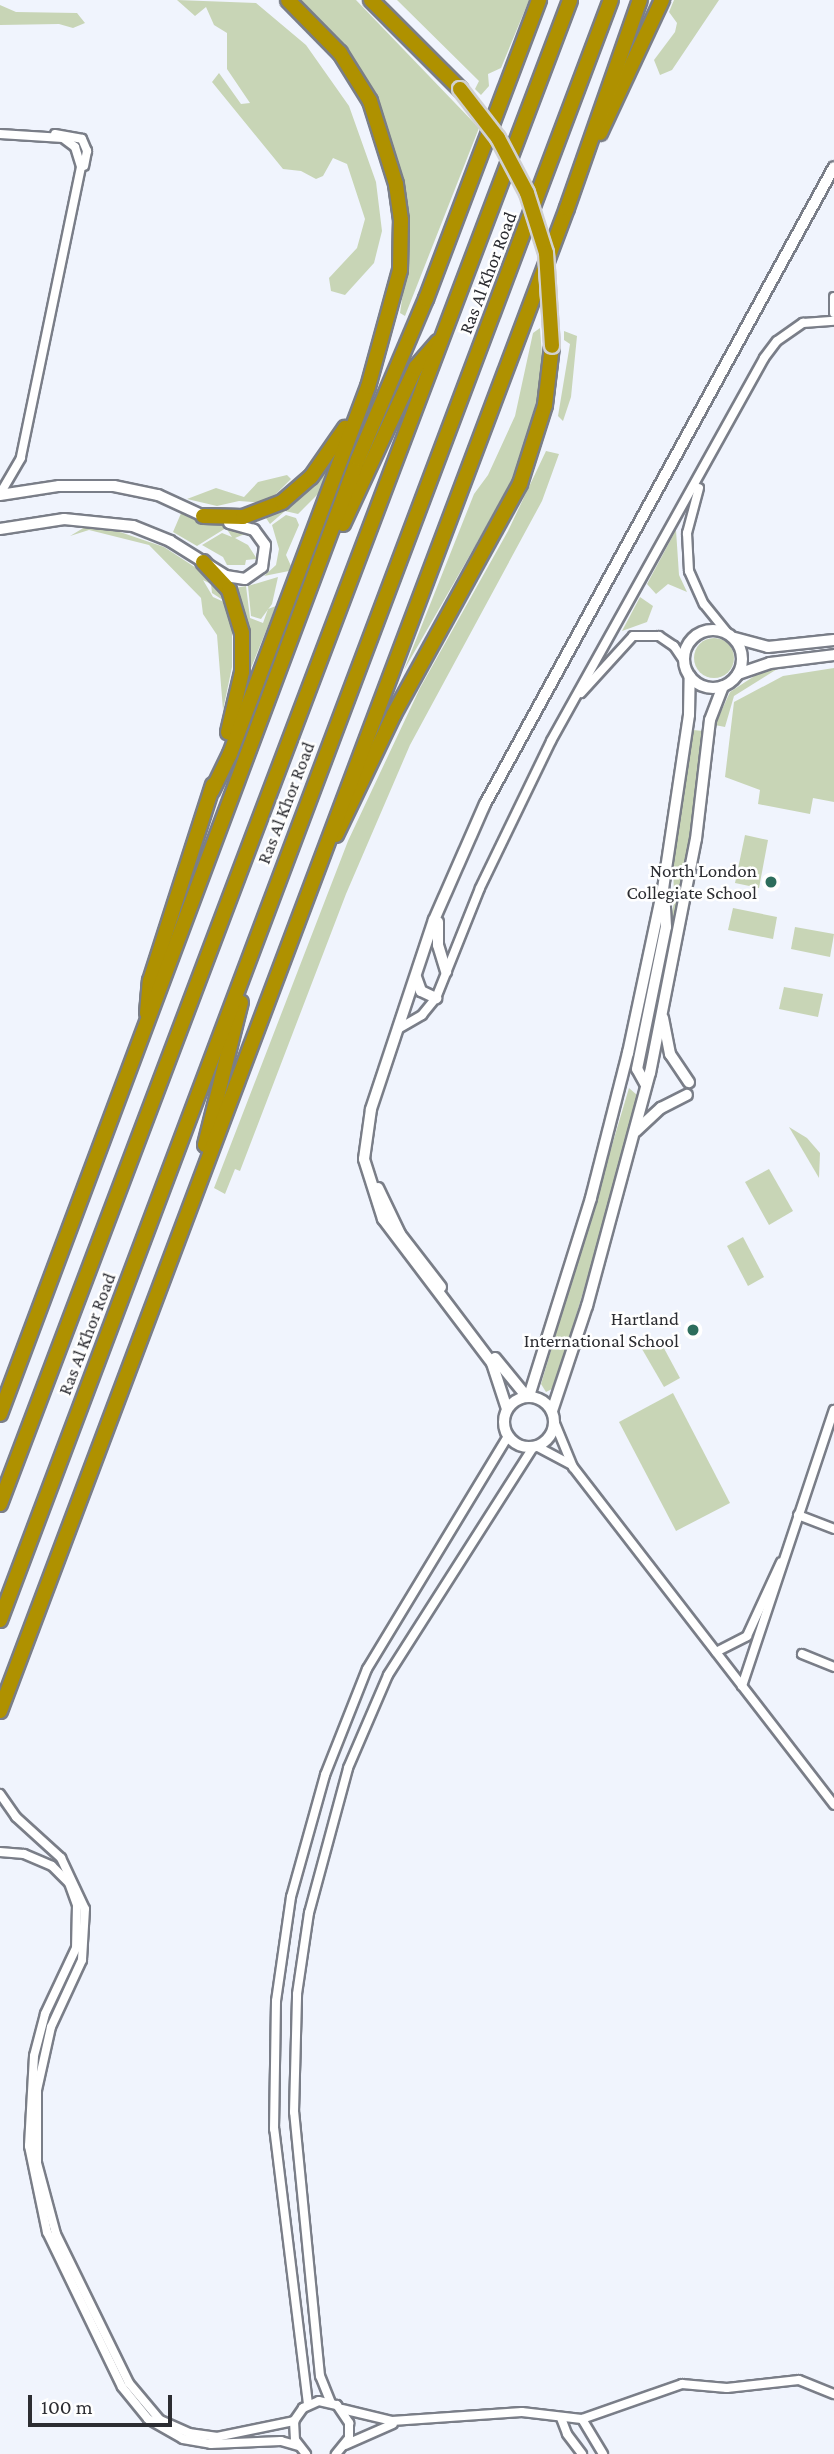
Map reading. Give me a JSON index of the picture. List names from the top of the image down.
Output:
{
  "streets": {
    "highway": ["Ras Al Khor Road"]
  },
  "places": ["North London Collegiate School", "Hartland International School"],
  "scale_bar": "100 m"
}
